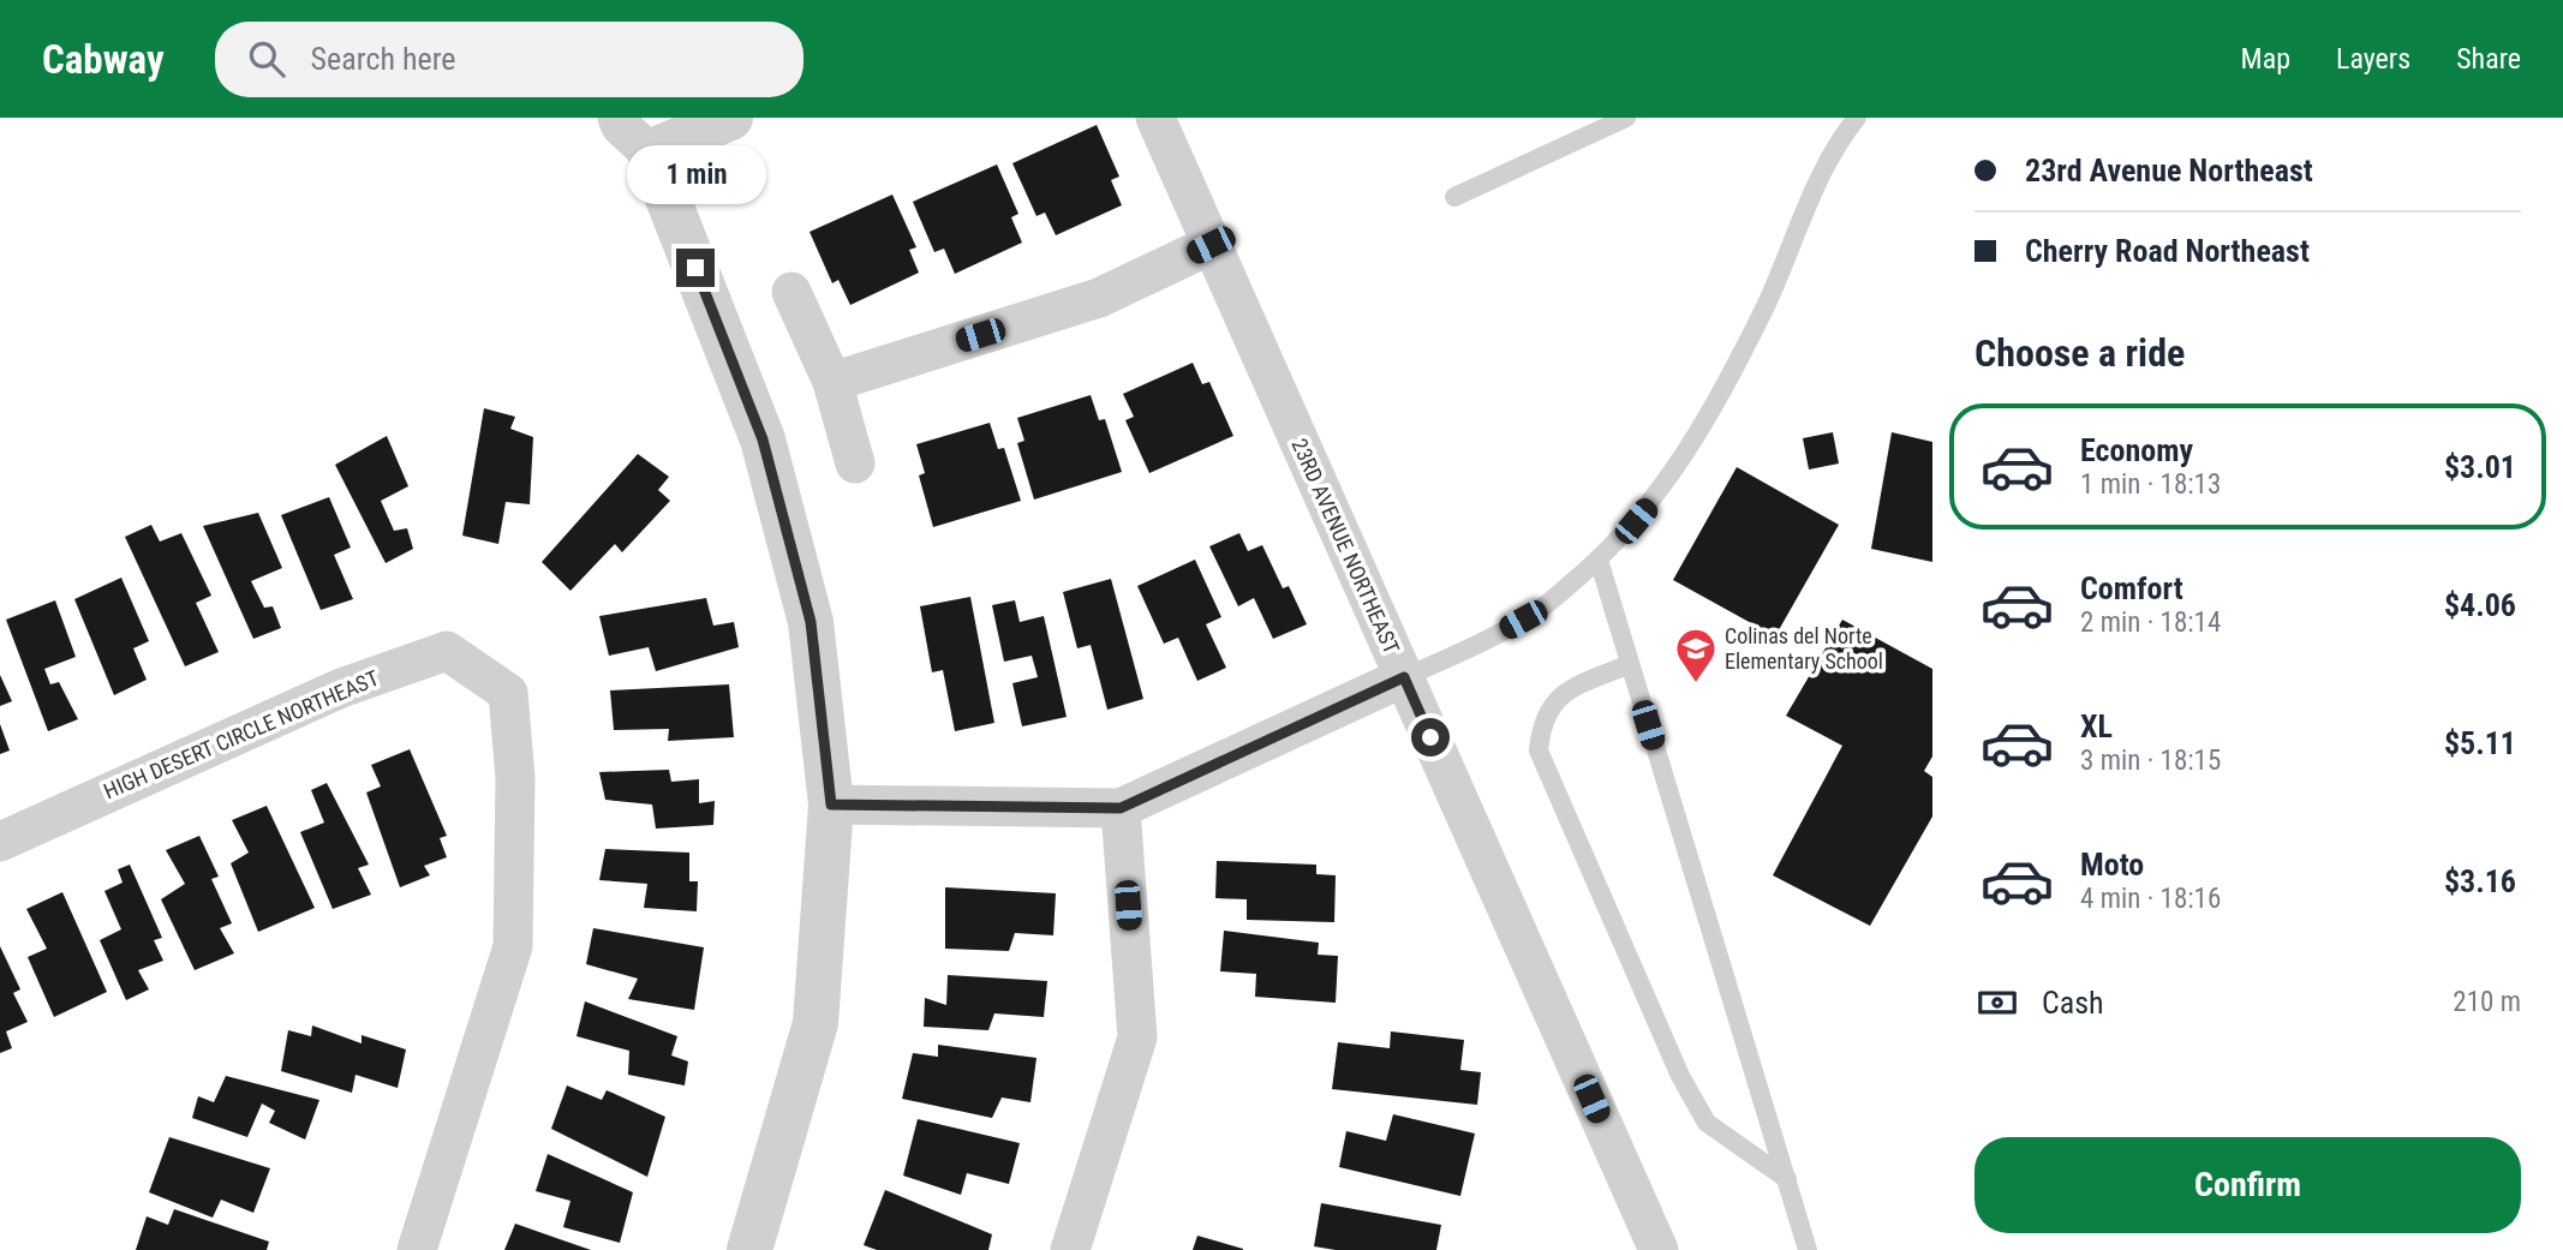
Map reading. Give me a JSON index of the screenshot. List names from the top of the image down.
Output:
{
  "streets": {
    "street": ["23RD AVENUE NORTHEAST", "HIGH DESERT CIRCLE NORTHEAST"]
  },
  "places": {
    "school or university": ["Colinas del Norte Elementary School"]
  },
  "page": {
    "header": "Cabway",
    "search": "Search here",
    "nav": ["Map", "Layers", "Share"],
    "banner": ["23rd Avenue Northeast", "Cherry Road Northeast"],
    "bubble": "1 min",
    "heading": "Choose a ride",
    "list": [
      {
        "name": "Economy",
        "note": "1 min · 18:13",
        "value": "$3.01"
      },
      {
        "name": "Comfort",
        "note": "2 min · 18:14",
        "value": "$4.06"
      },
      {
        "name": "XL",
        "note": "3 min · 18:15",
        "value": "$5.11"
      },
      {
        "name": "Moto",
        "note": "4 min · 18:16",
        "value": "$3.16"
      }
    ],
    "pay": ["Cash", "210 m"],
    "buttons": "Confirm"
  }
}
